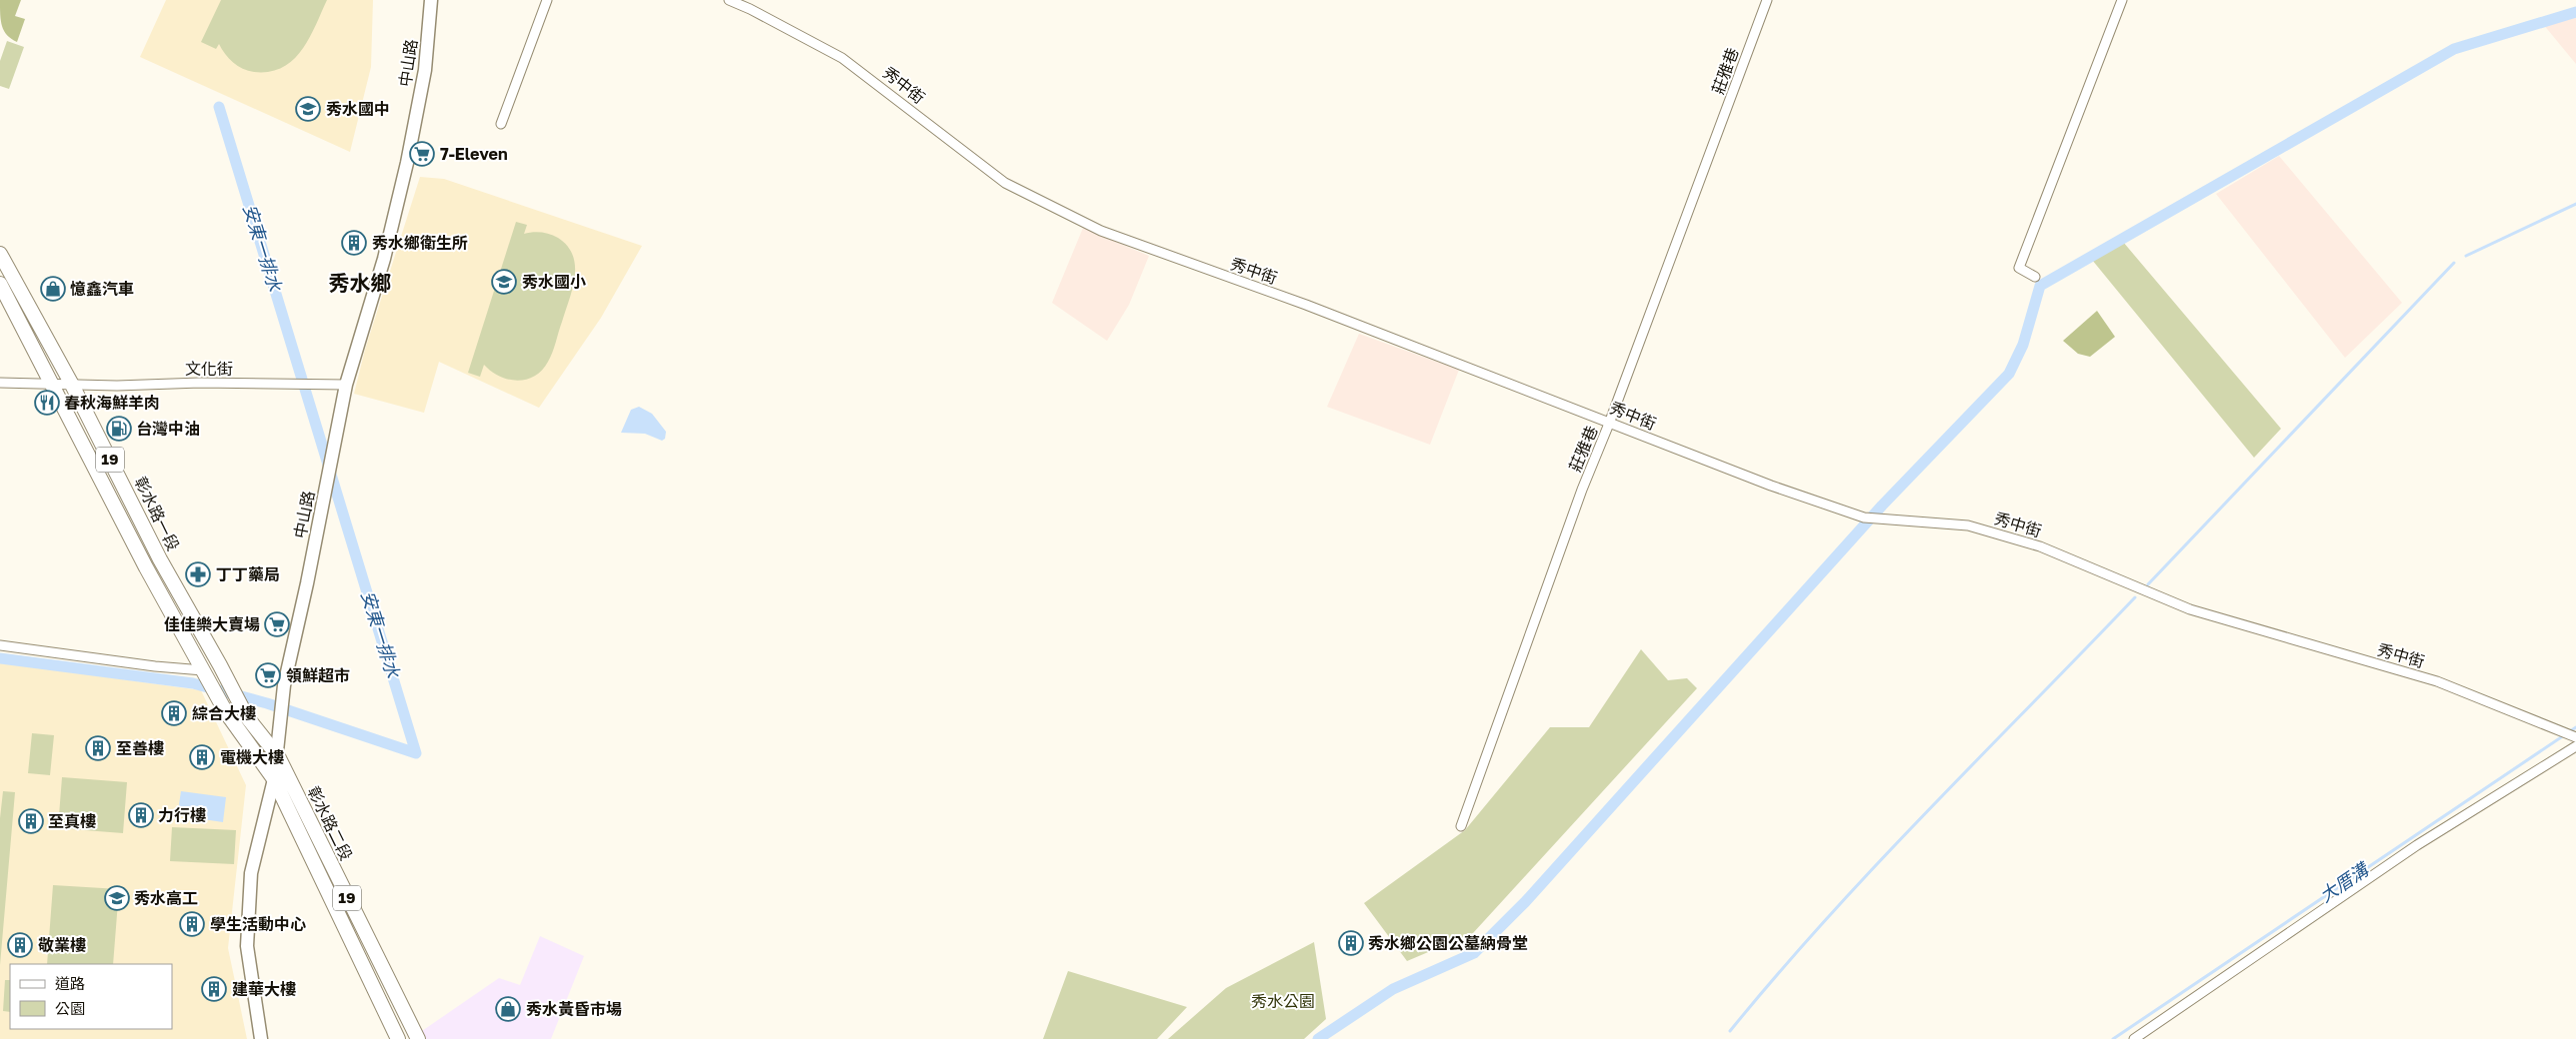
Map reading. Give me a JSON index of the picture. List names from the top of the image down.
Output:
{
  "streets": {
    "main road": ["19", "彰水路一段", "彰水路二段"],
    "street": [
      "中山路",
      "莊雅巷",
      "秀中街",
      "文化街"
    ]
  },
  "crossings": [
    ["中山路", "文化街"],
    ["中山路", "19"],
    ["中山路", "彰水路一段"],
    ["中山路", "彰水路二段"],
    ["莊雅巷", "秀中街"],
    ["文化街", "19"],
    ["文化街", "彰水路一段"],
    ["19", "彰水路二段"],
    ["彰水路一段", "彰水路二段"]
  ],
  "districts": ["秀水鄉"],
  "water": ["安東一排水", "大厝溝"],
  "parks": ["秀水公園"],
  "places": {
    "school or university": ["秀水國中", "秀水國小", "秀水高工"],
    "supermarket": ["7-Eleven", "佳佳樂大賣場", "領鮮超市"],
    "building": [
      "秀水鄉衛生所",
      "綜合大樓",
      "至善樓",
      "電機大樓",
      "力行樓",
      "至真樓",
      "學生活動中心",
      "秀水鄉公園公墓納骨堂",
      "敬業樓",
      "建華大樓"
    ],
    "shop": ["憶鑫汽車", "秀水黃昏市場"],
    "restaurant": ["春秋海鮮羊肉"],
    "fuel station": ["台灣中油"],
    "pharmacy": ["丁丁藥局"]
  },
  "legend": ["道路", "公園"]
}
